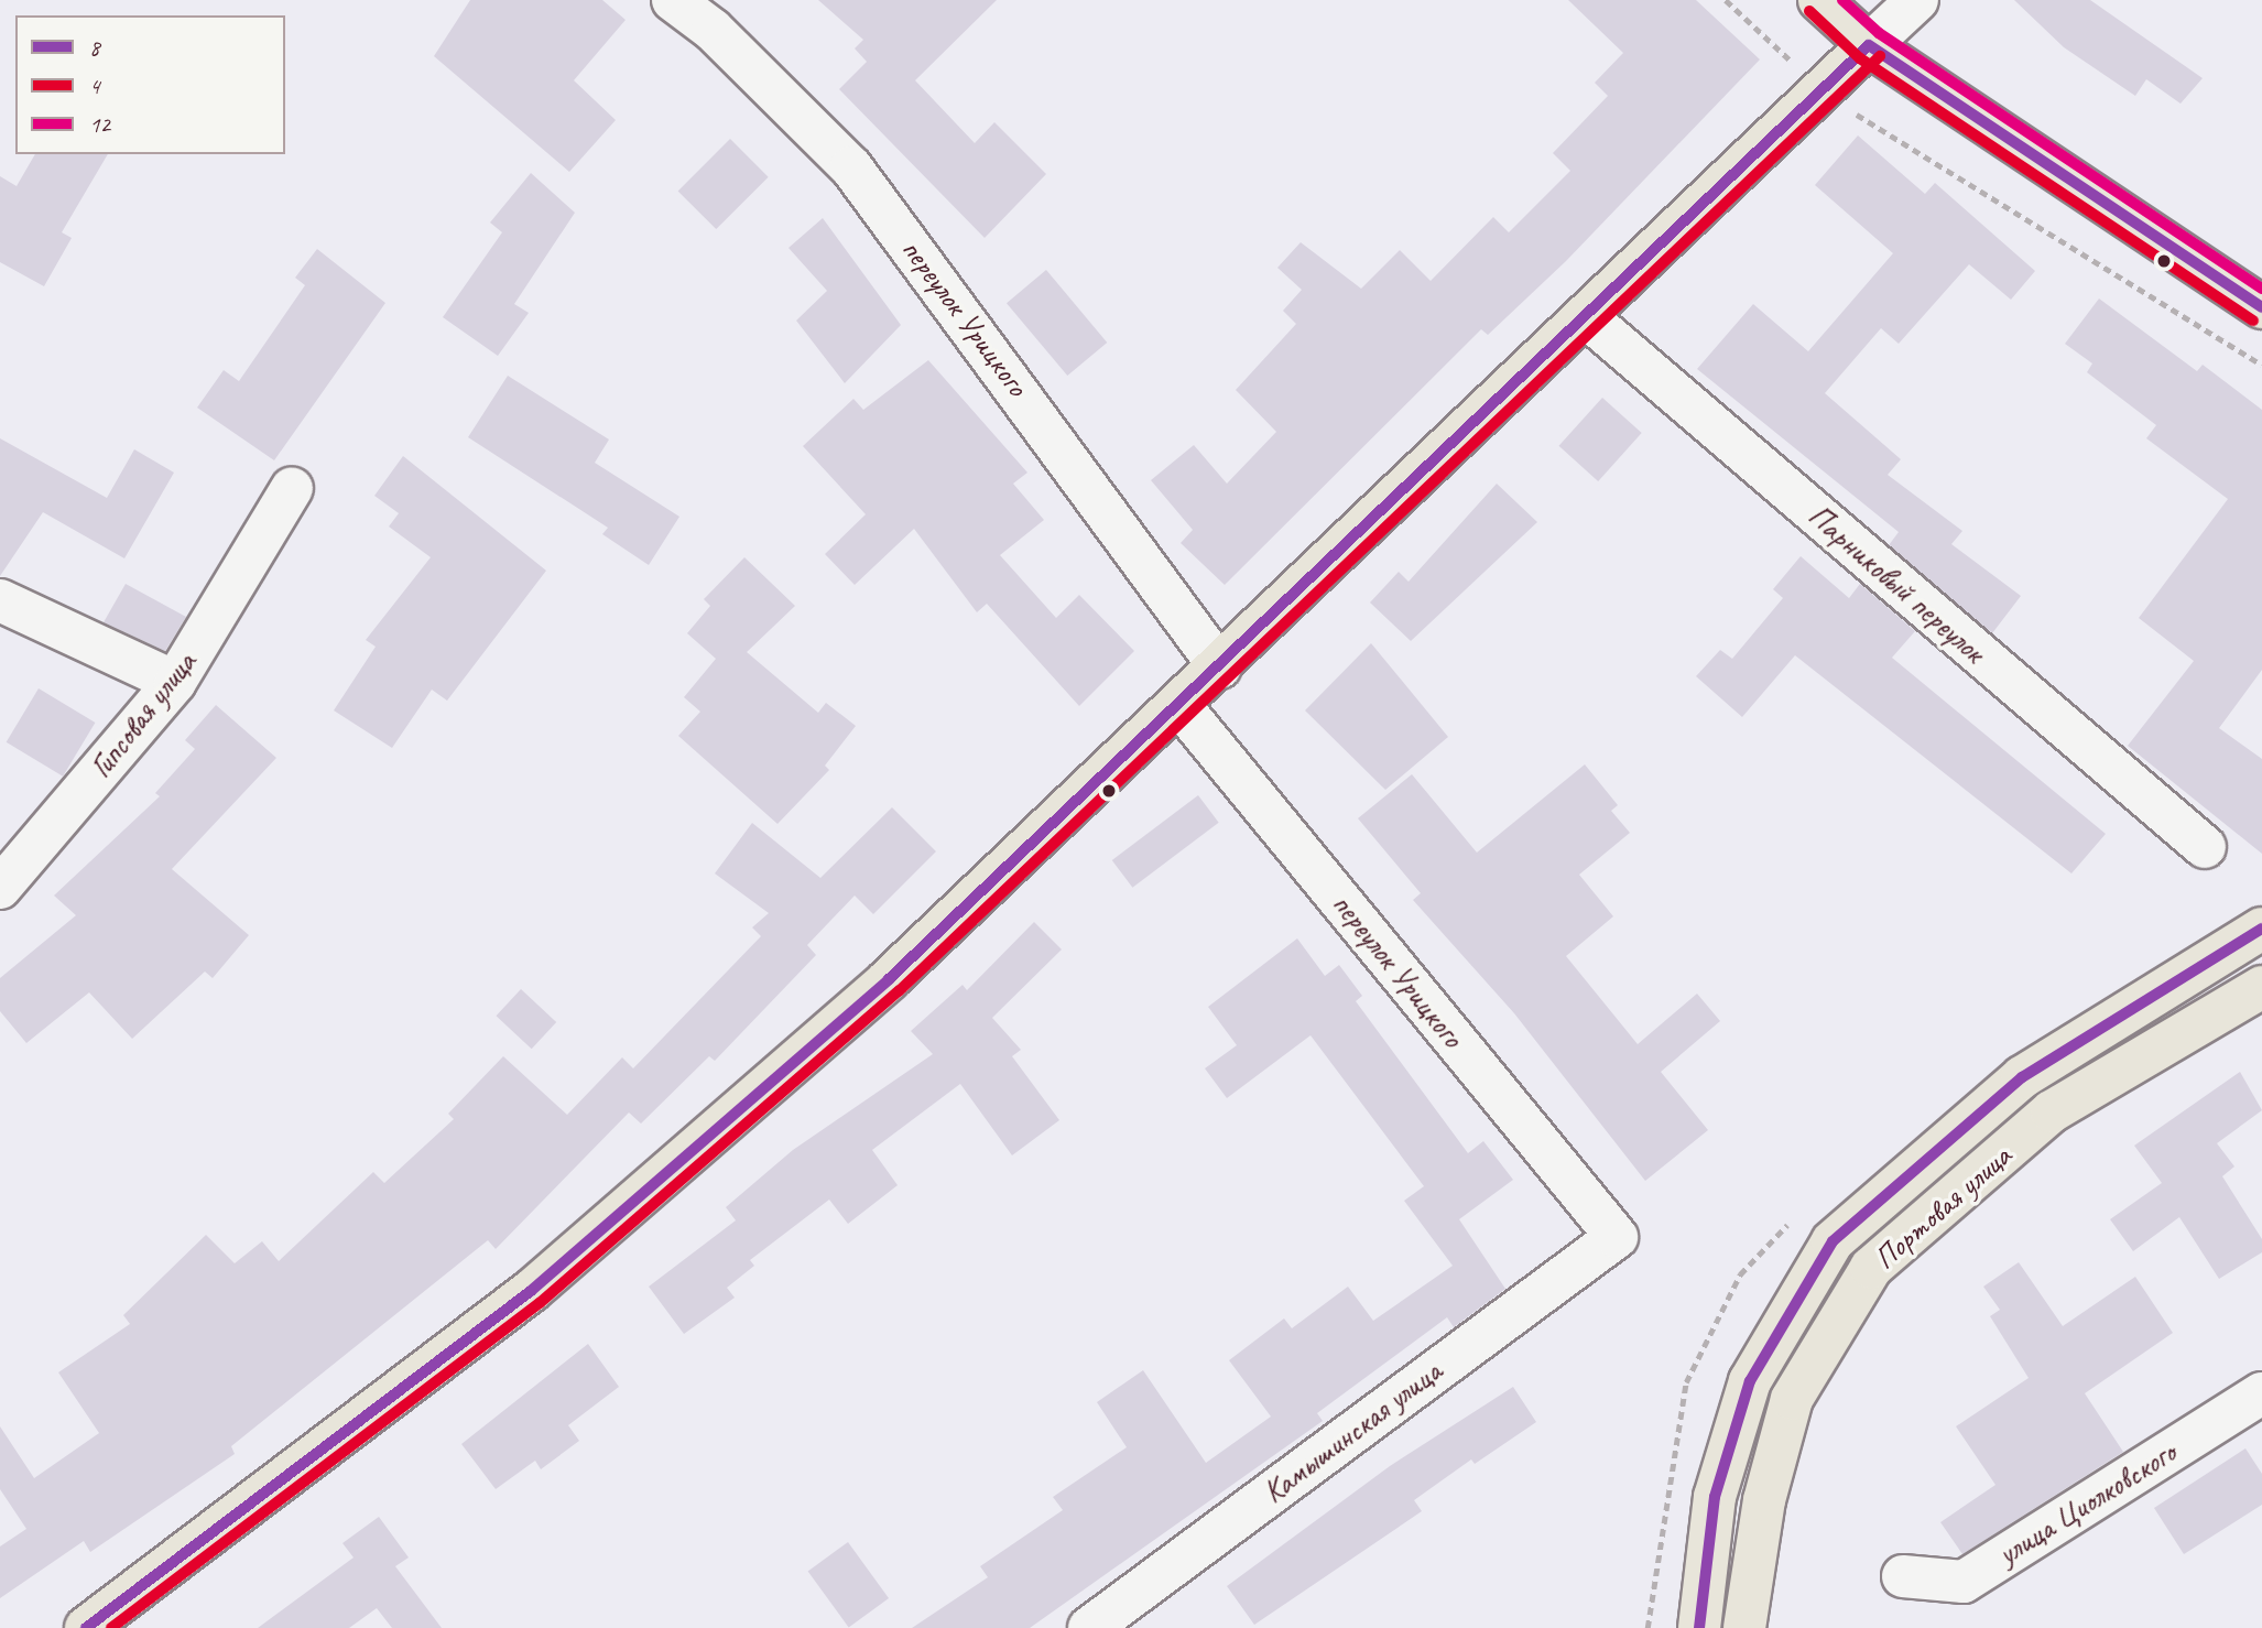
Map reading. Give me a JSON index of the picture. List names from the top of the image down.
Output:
{
  "streets": {
    "main road": ["Портовая улица"],
    "street": [
      "переулок Урицкого",
      "Парниковый переулок",
      "Гипсовая улица",
      "Камышинская улица",
      "улица Циолковского"
    ]
  },
  "crossings": [
    ["переулок Урицкого", "Камышинская улица"]
  ],
  "lines": ["transit line 12", "transit line 4", "transit line 8"],
  "legend": ["8", "4", "12"]
}
